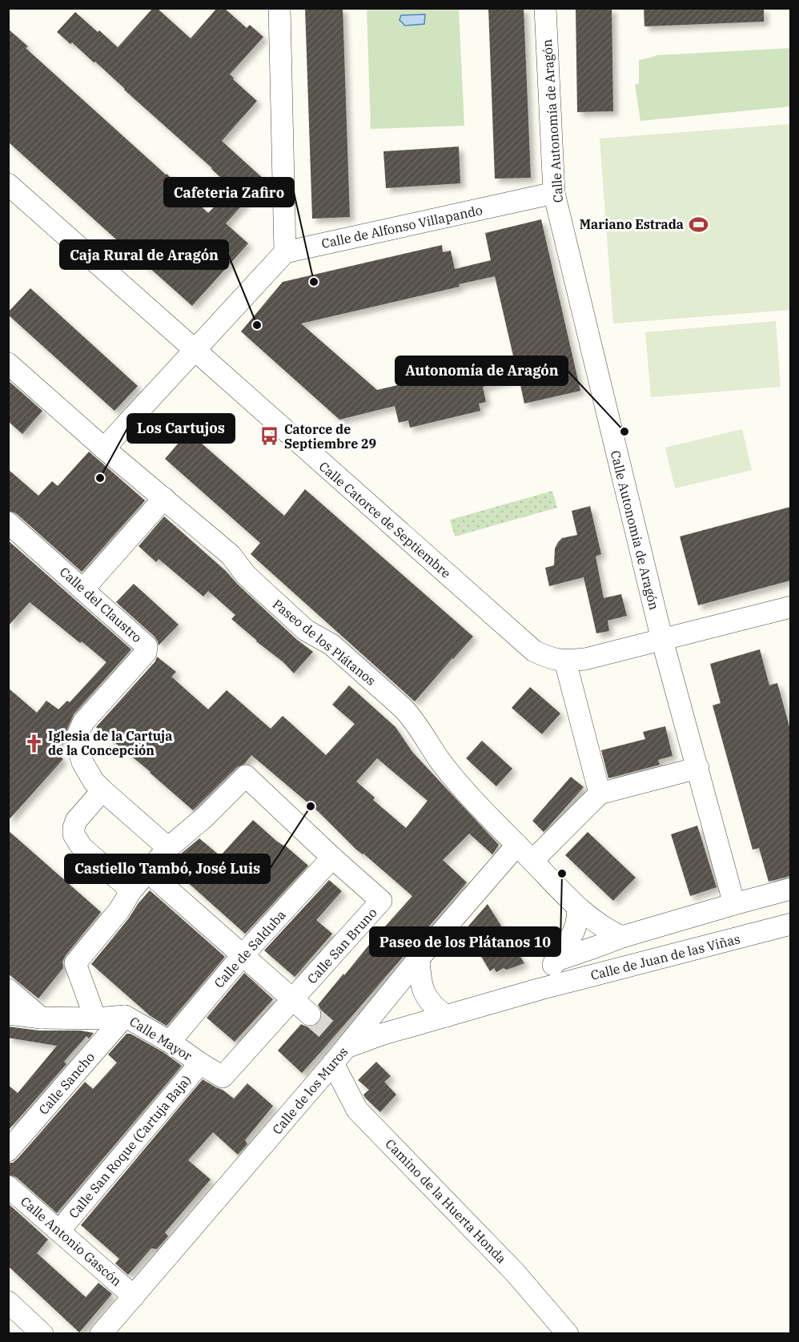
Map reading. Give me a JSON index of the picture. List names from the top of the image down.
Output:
{
  "streets": {
    "street": [
      "Calle Autonomía de Aragón",
      "Calle de Alfonso Villapando",
      "Calle Catorce de Septiembre",
      "Calle del Claustro",
      "Paseo de los Plátanos",
      "Calle San Bruno",
      "Calle de Salduba",
      "Calle de Juan de las Viñas",
      "Calle Mayor",
      "Calle Sancho",
      "Calle de los Muros",
      "Calle San Roque (Cartuja Baja)",
      "Camino de la Huerta Honda",
      "Calle Antonio Gascón"
    ]
  },
  "crossings": [
    ["Calle Autonomía de Aragón", "Calle de Alfonso Villapando"],
    ["Calle Autonomía de Aragón", "Calle Catorce de Septiembre"],
    ["Calle Autonomía de Aragón", "Calle de Juan de las Viñas"],
    ["Paseo de los Plátanos", "Calle de Juan de las Viñas"],
    ["Paseo de los Plátanos", "Calle de los Muros"],
    ["Calle San Bruno", "Calle de Salduba"],
    ["Calle San Bruno", "Calle Mayor"],
    ["Calle de Salduba", "Calle Mayor"],
    ["Calle de Juan de las Viñas", "Calle de los Muros"],
    ["Calle de Juan de las Viñas", "Camino de la Huerta Honda"],
    ["Calle Mayor", "Calle Sancho"],
    ["Calle Mayor", "Calle San Roque (Cartuja Baja)"],
    ["Calle de los Muros", "Camino de la Huerta Honda"],
    ["Calle de los Muros", "Calle Antonio Gascón"],
    ["Calle San Roque (Cartuja Baja)", "Calle Antonio Gascón"]
  ],
  "places": {
    "sports": ["Mariano Estrada"],
    "other": [
      "Cafeteria Zafiro",
      "Caja Rural de Aragón",
      "Autonomía de Aragón",
      "Los Cartujos",
      "Castiello Tambó, José Luis",
      "Paseo de los Plátanos 10"
    ],
    "bus stop": ["Catorce de Septiembre 29"],
    "church": ["Iglesia de la Cartuja de la Concepción"]
  }
}
